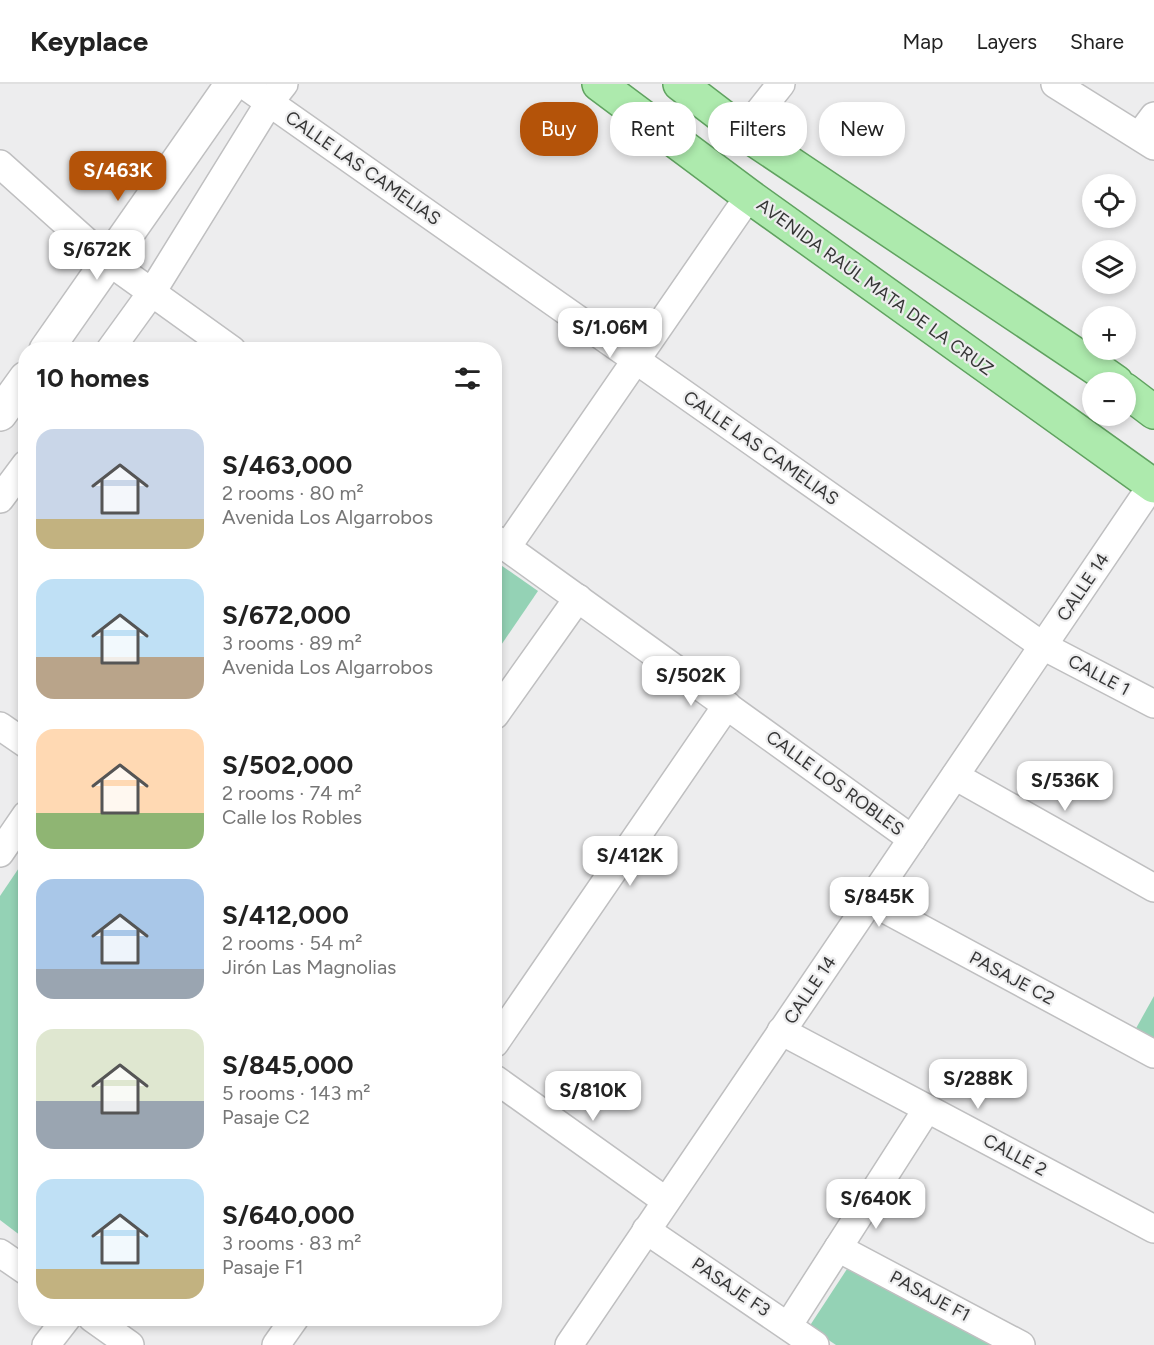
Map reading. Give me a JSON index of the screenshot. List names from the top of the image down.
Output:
{
  "streets": {
    "main road": ["AVENIDA RAÚL MATA DE LA CRUZ"],
    "street": [
      "CALLE LAS CAMELIAS",
      "CALLE 14",
      "CALLE 1",
      "CALLE LOS ROBLES",
      "PASAJE C2",
      "CALLE 2",
      "PASAJE F3",
      "PASAJE F1"
    ]
  },
  "crossings": [
    ["CALLE LAS CAMELIAS", "CALLE 14"],
    ["CALLE LAS CAMELIAS", "CALLE 1"],
    ["AVENIDA RAÚL MATA DE LA CRUZ", "CALLE 14"],
    ["CALLE 14", "CALLE 1"],
    ["CALLE 14", "CALLE LOS ROBLES"],
    ["CALLE 14", "PASAJE C2"],
    ["CALLE 14", "CALLE 2"],
    ["CALLE 14", "PASAJE F3"]
  ],
  "page": {
    "header": "Keyplace",
    "nav": ["Map", "Layers", "Share"],
    "chip": [
      "Buy",
      "Rent",
      "Filters",
      "New"
    ],
    "price": [
      "S/463K",
      "S/672K",
      "S/1.06M",
      "S/502K",
      "S/536K",
      "S/412K",
      "S/845K",
      "S/288K",
      "S/810K",
      "S/640K"
    ],
    "map_buttons": ["+", "−"],
    "heading": "10 homes",
    "list": [
      {
        "name": "S/463,000",
        "note": "2 rooms · 80 m² · Avenida Los Algarrobos"
      },
      {
        "name": "S/672,000",
        "note": "3 rooms · 89 m² · Avenida Los Algarrobos"
      },
      {
        "name": "S/502,000",
        "note": "2 rooms · 74 m² · Calle los Robles"
      },
      {
        "name": "S/412,000",
        "note": "2 rooms · 54 m² · Jirón Las Magnolias"
      },
      {
        "name": "S/845,000",
        "note": "5 rooms · 143 m² · Pasaje C2"
      },
      {
        "name": "S/640,000",
        "note": "3 rooms · 83 m² · Pasaje F1"
      }
    ]
  }
}
